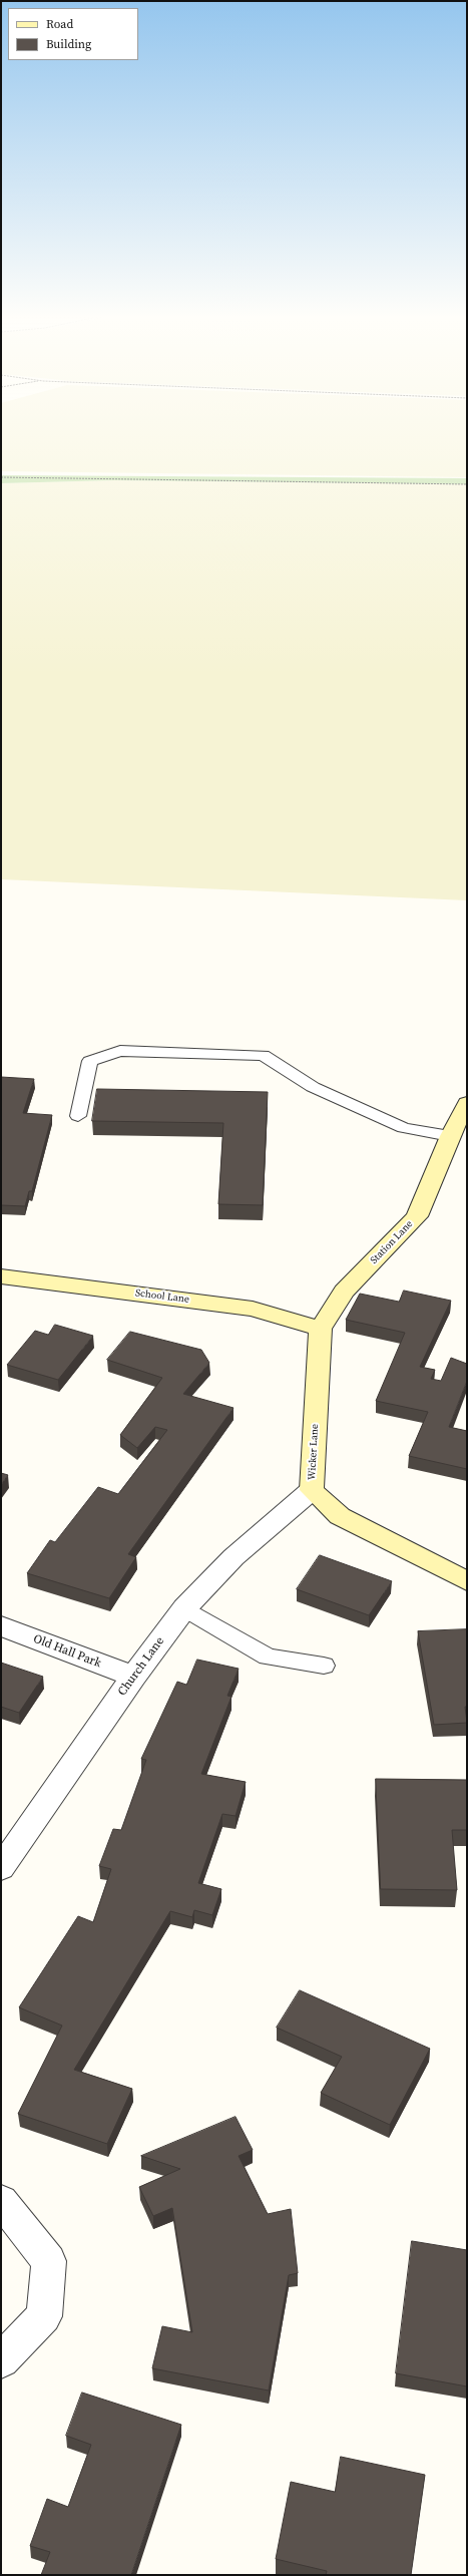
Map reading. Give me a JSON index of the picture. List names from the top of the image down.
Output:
{
  "streets": {
    "street": [
      "Station Lane",
      "School Lane",
      "Wicker Lane",
      "Old Hall Park",
      "Church Lane"
    ]
  },
  "crossings": [
    ["Station Lane", "School Lane"],
    ["Station Lane", "Wicker Lane"],
    ["School Lane", "Wicker Lane"],
    ["Wicker Lane", "Church Lane"],
    ["Old Hall Park", "Church Lane"]
  ],
  "legend": ["Road", "Building"]
}
